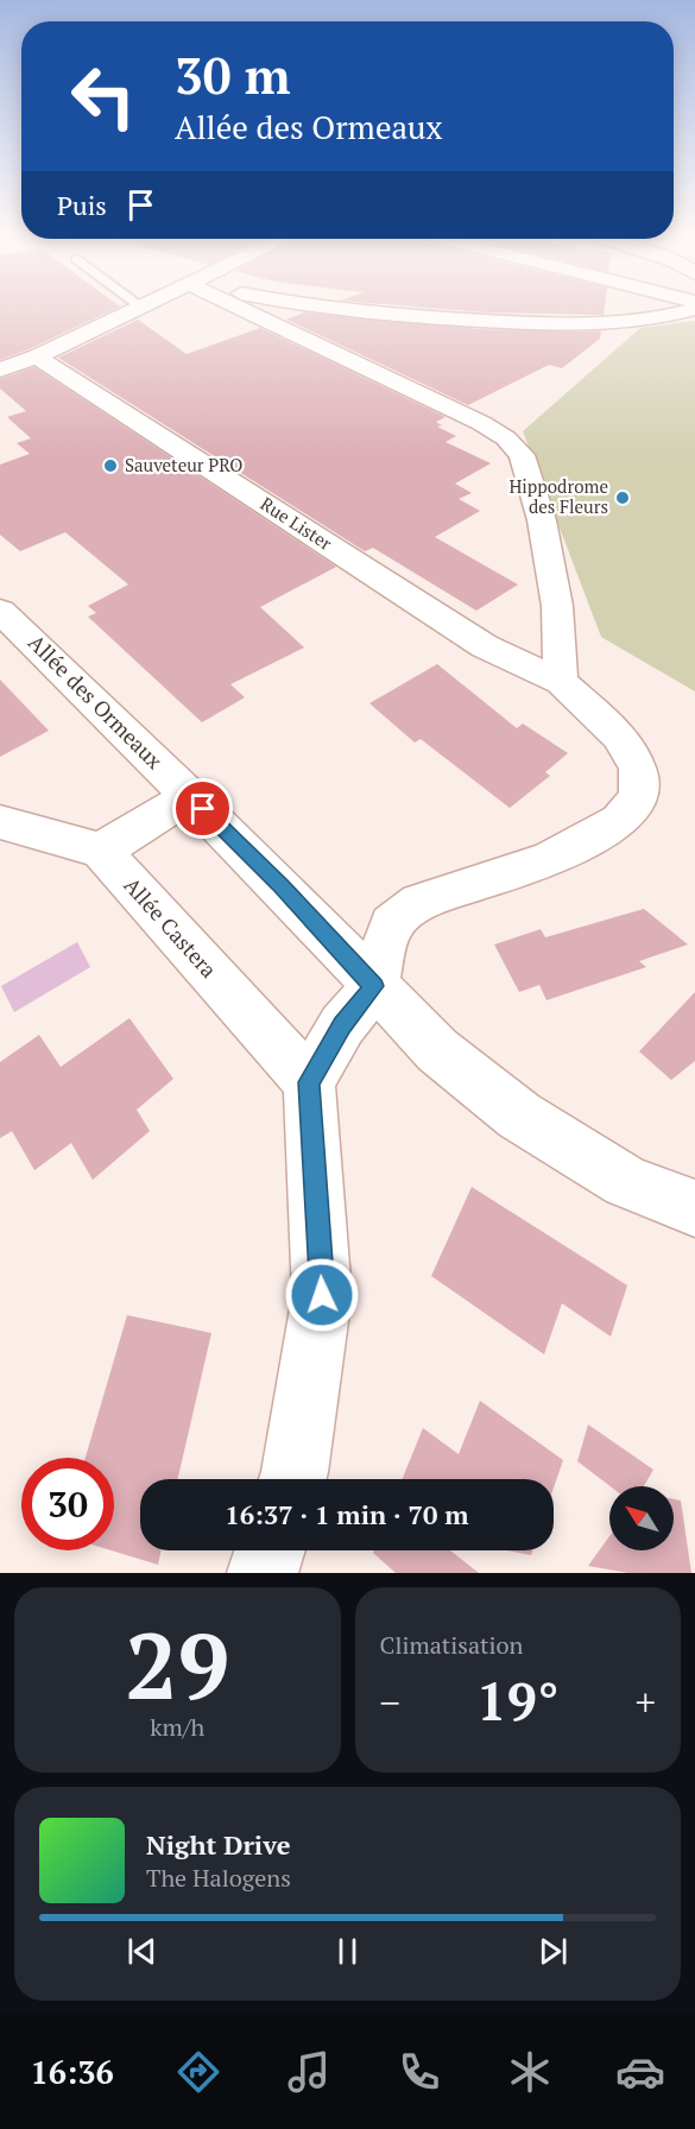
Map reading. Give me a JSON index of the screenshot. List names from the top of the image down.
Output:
{
  "streets": {
    "street": ["Rue Lister", "Allée des Ormeaux", "Allée Castera"]
  },
  "places": ["Sauveteur PRO", "Hippodrome des Fleurs"],
  "north": "top left",
  "page": {
    "turn": ["30 m", "Allée des Ormeaux"],
    "then": "Puis",
    "limit": "30",
    "trip": "16:37 · 1 min · 70 m",
    "tile": [
      ["29", "km/h"],
      "Climatisation"
    ],
    "heat": ["−", "19°", "+"],
    "song": ["Night Drive", "The Halogens"],
    "tabs": "16:36"
  }
}
